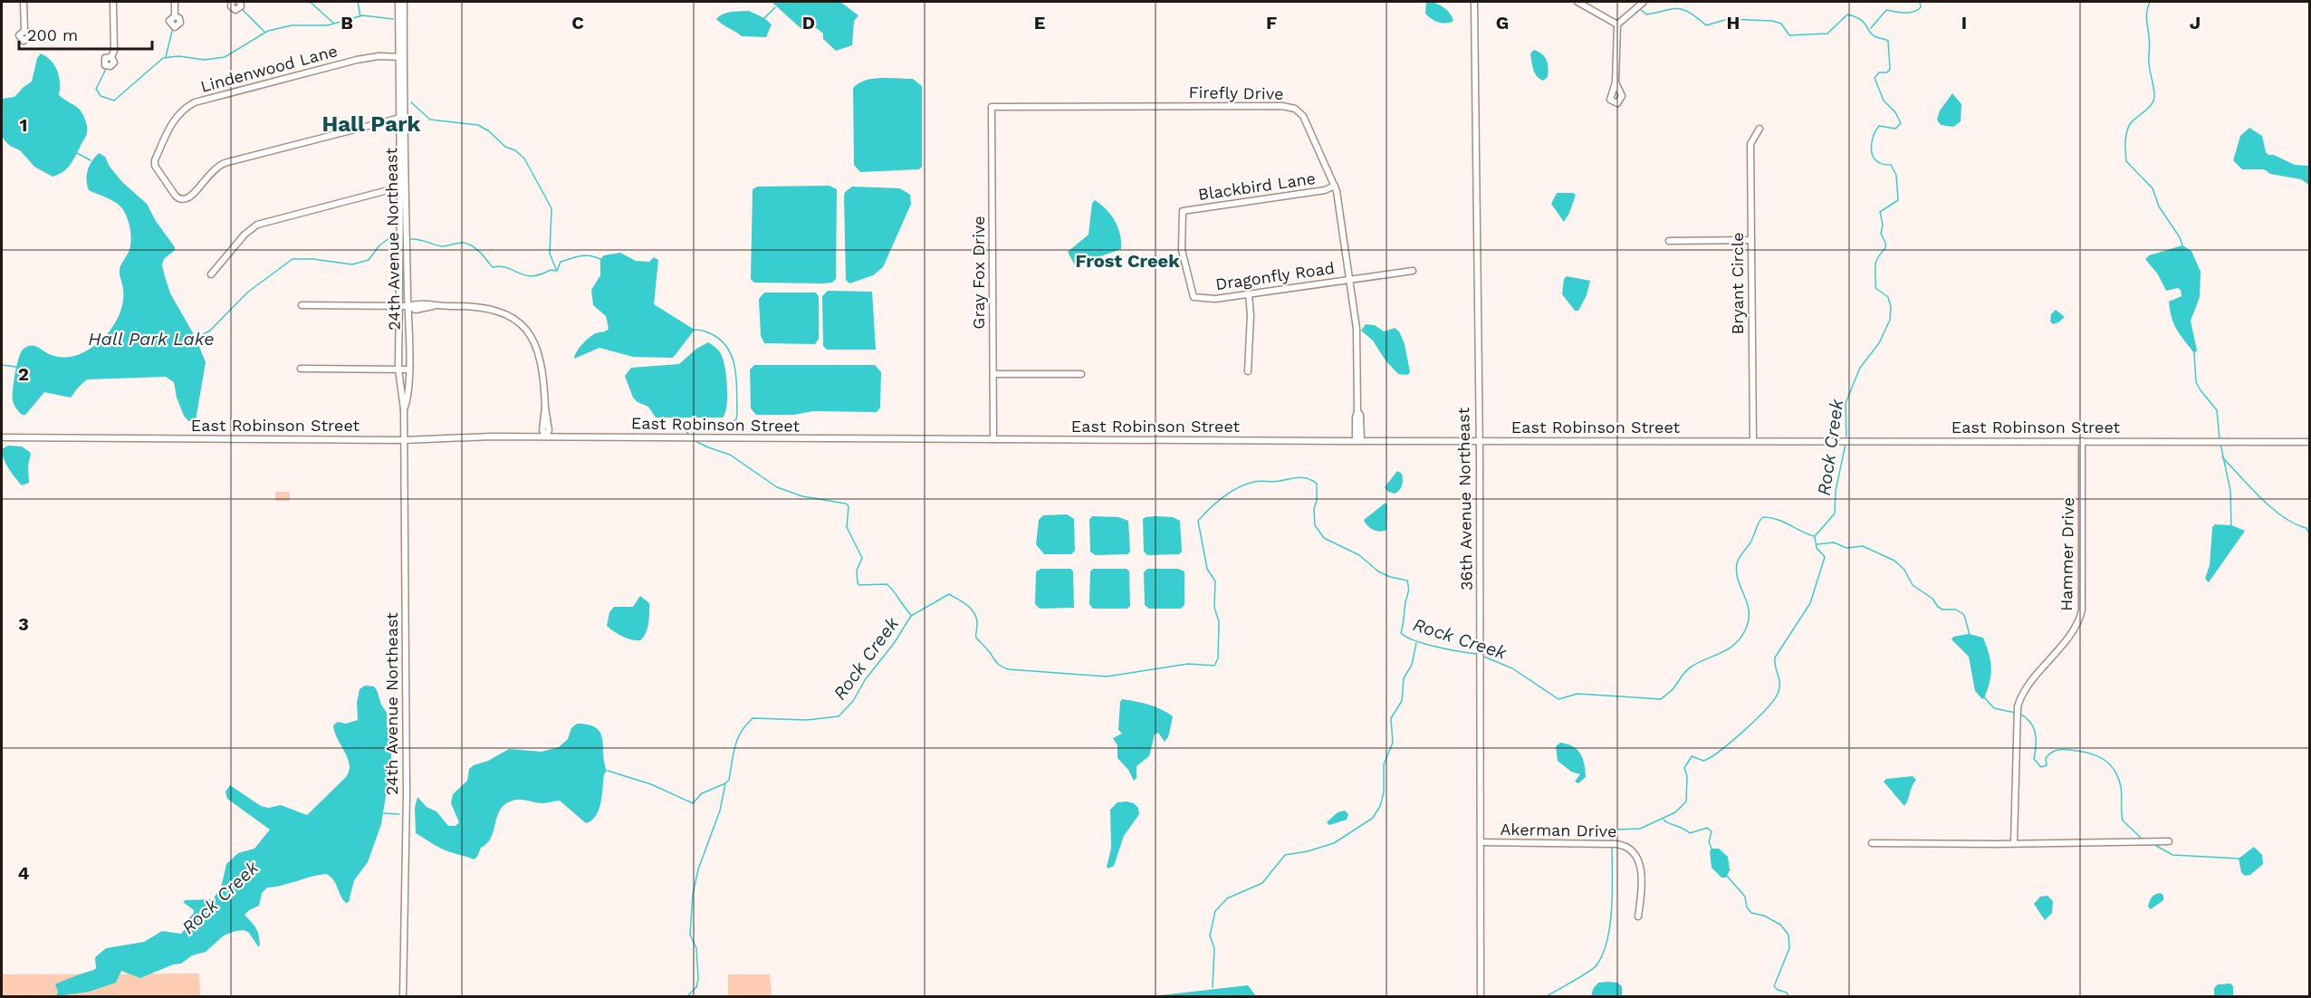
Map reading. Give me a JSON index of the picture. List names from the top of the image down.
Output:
{
  "streets": {
    "street": [
      "Lindenwood Lane",
      "Firefly Drive",
      "Blackbird Lane",
      "24th Avenue Northeast",
      "Gray Fox Drive",
      "Dragonfly Road",
      "Bryant Circle",
      "East Robinson Street",
      "36th Avenue Northeast",
      "Hammer Drive",
      "Akerman Drive"
    ]
  },
  "crossings": [
    ["Lindenwood Lane", "24th Avenue Northeast"],
    ["Firefly Drive", "Blackbird Lane"],
    ["Firefly Drive", "Gray Fox Drive"],
    ["Firefly Drive", "Dragonfly Road"],
    ["Firefly Drive", "East Robinson Street"],
    ["Blackbird Lane", "Dragonfly Road"],
    ["24th Avenue Northeast", "East Robinson Street"],
    ["Gray Fox Drive", "East Robinson Street"],
    ["Bryant Circle", "East Robinson Street"],
    ["East Robinson Street", "36th Avenue Northeast"],
    ["East Robinson Street", "Hammer Drive"],
    ["36th Avenue Northeast", "Akerman Drive"]
  ],
  "districts": ["Hall Park", "Frost Creek"],
  "water": ["Hall Park Lake", "Rock Creek"],
  "scale_bar": "200 m",
  "grid": {
    "columns": [
      "B",
      "C",
      "D",
      "E",
      "F",
      "G",
      "H",
      "I",
      "J"
    ],
    "rows": [
      "1",
      "2",
      "3",
      "4"
    ]
  }
}
